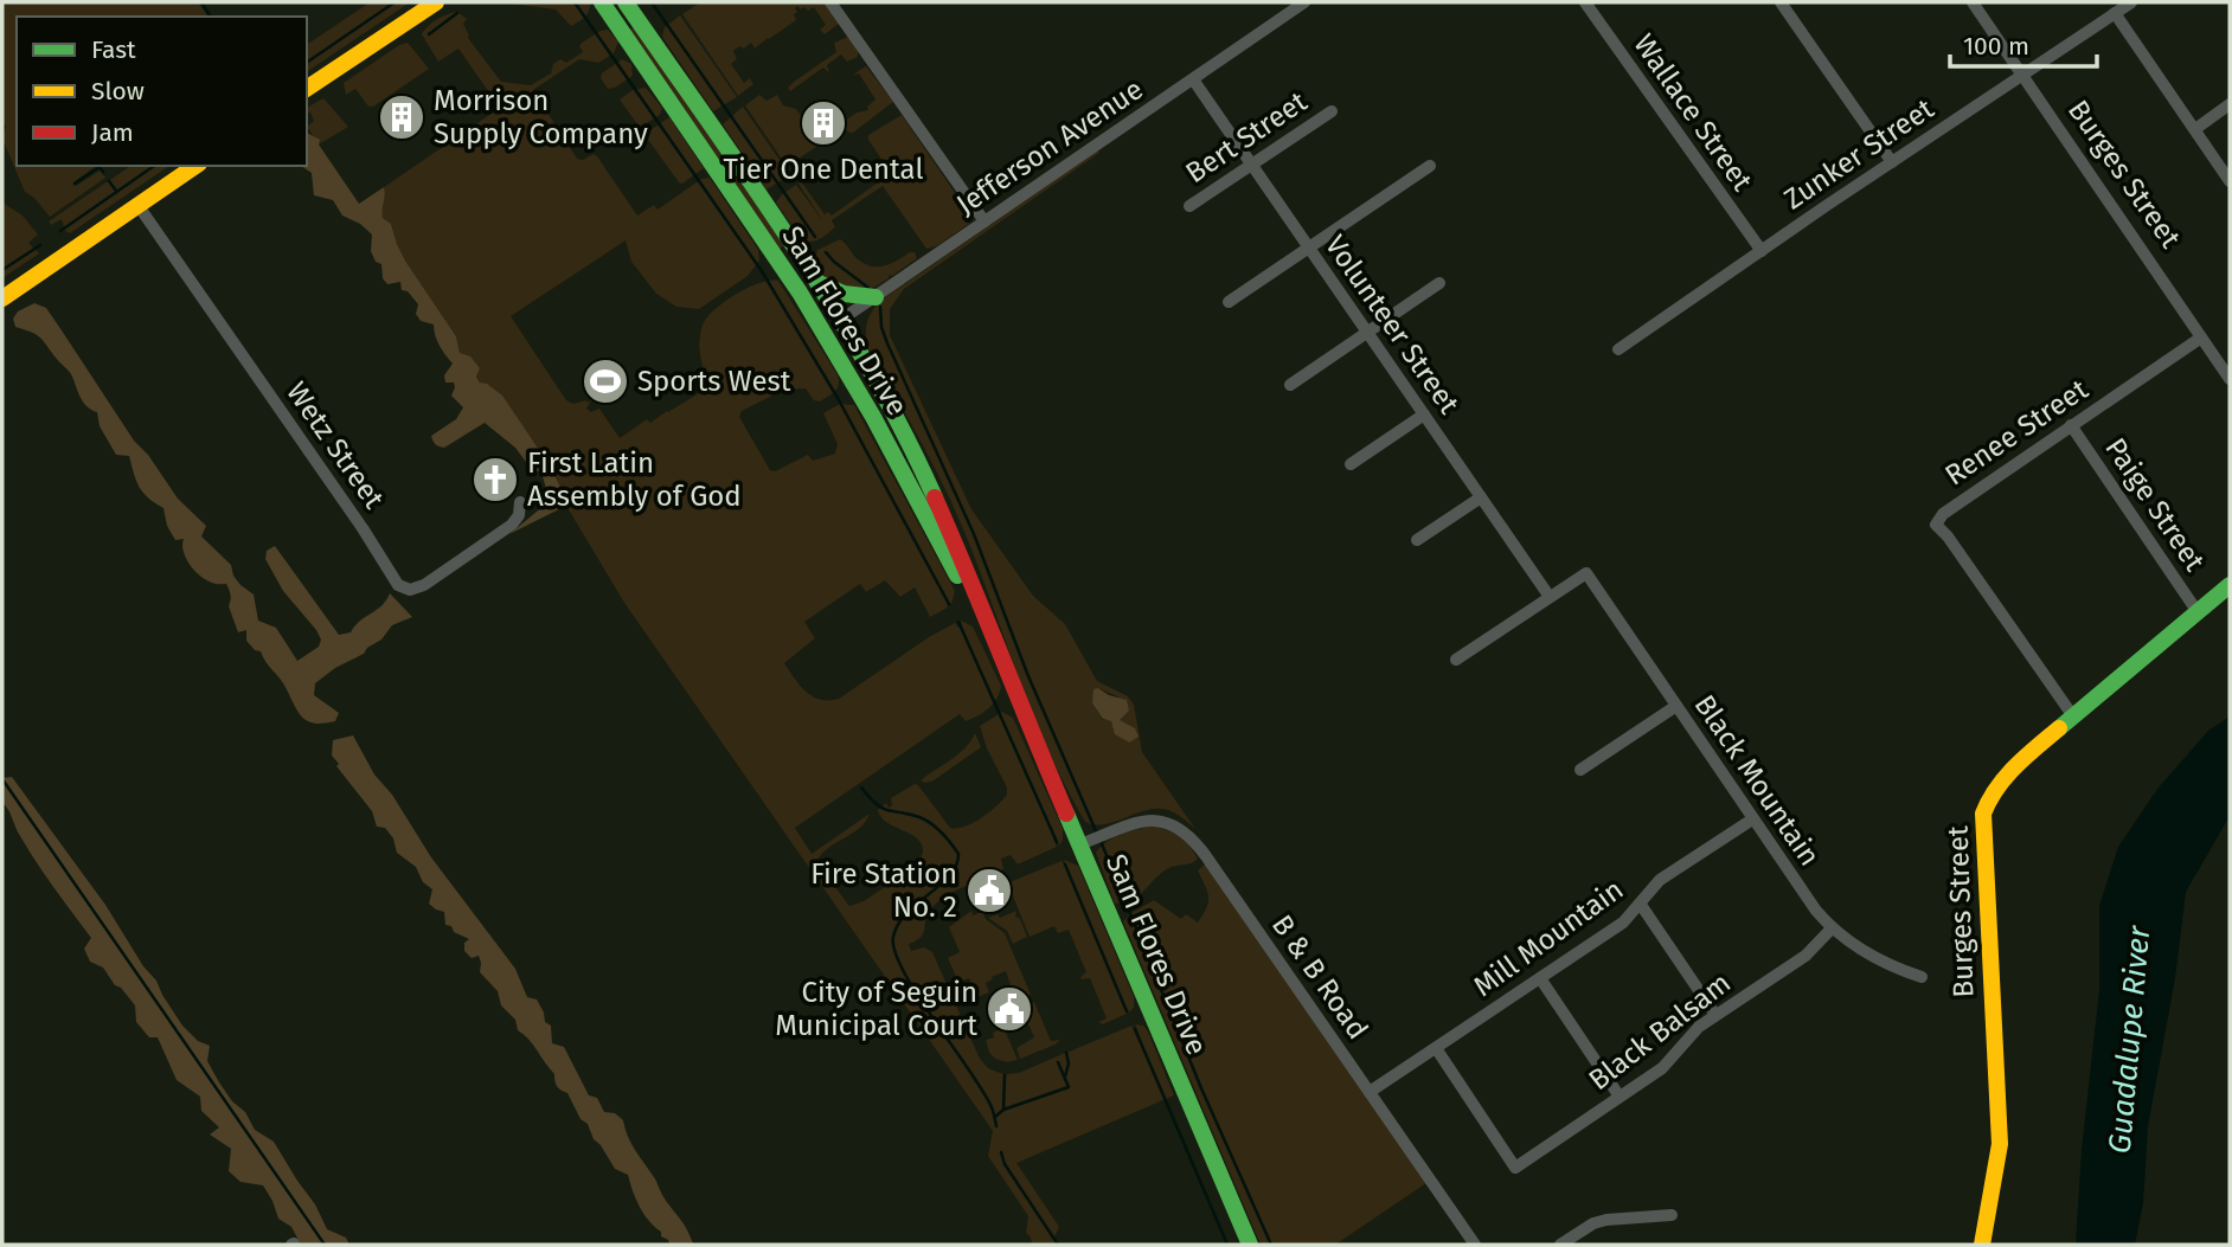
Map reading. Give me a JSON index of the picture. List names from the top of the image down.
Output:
{
  "streets": {
    "main road": ["Burges Street", "Sam Flores Drive"],
    "street": [
      "Wallace Street",
      "Bert Street",
      "Jefferson Avenue",
      "Zunker Street",
      "Volunteer Street",
      "Renee Street",
      "Wetz Street",
      "Paige Street",
      "Black Mountain",
      "Mill Mountain",
      "B & B Road",
      "Black Balsam"
    ]
  },
  "crossings": [
    ["Wallace Street", "Zunker Street"],
    ["Bert Street", "Volunteer Street"],
    ["Jefferson Avenue", "Sam Flores Drive"],
    ["Jefferson Avenue", "Volunteer Street"],
    ["Zunker Street", "Burges Street"],
    ["Burges Street", "Renee Street"],
    ["Burges Street", "Paige Street"],
    ["Sam Flores Drive", "B & B Road"],
    ["Volunteer Street", "Black Mountain"],
    ["Renee Street", "Paige Street"],
    ["Black Mountain", "Mill Mountain"],
    ["Black Mountain", "Black Balsam"],
    ["Mill Mountain", "B & B Road"],
    ["Mill Mountain", "Black Balsam"]
  ],
  "water": ["Guadalupe River"],
  "places": {
    "building": ["Morrison Supply Company", "Tier One Dental"],
    "sports": ["Sports West"],
    "church": ["First Latin Assembly of God"],
    "public building": ["Fire Station No. 2", "City of Seguin Municipal Court"]
  },
  "legend": ["Fast", "Slow", "Jam"],
  "scale_bar": "100 m"
}
